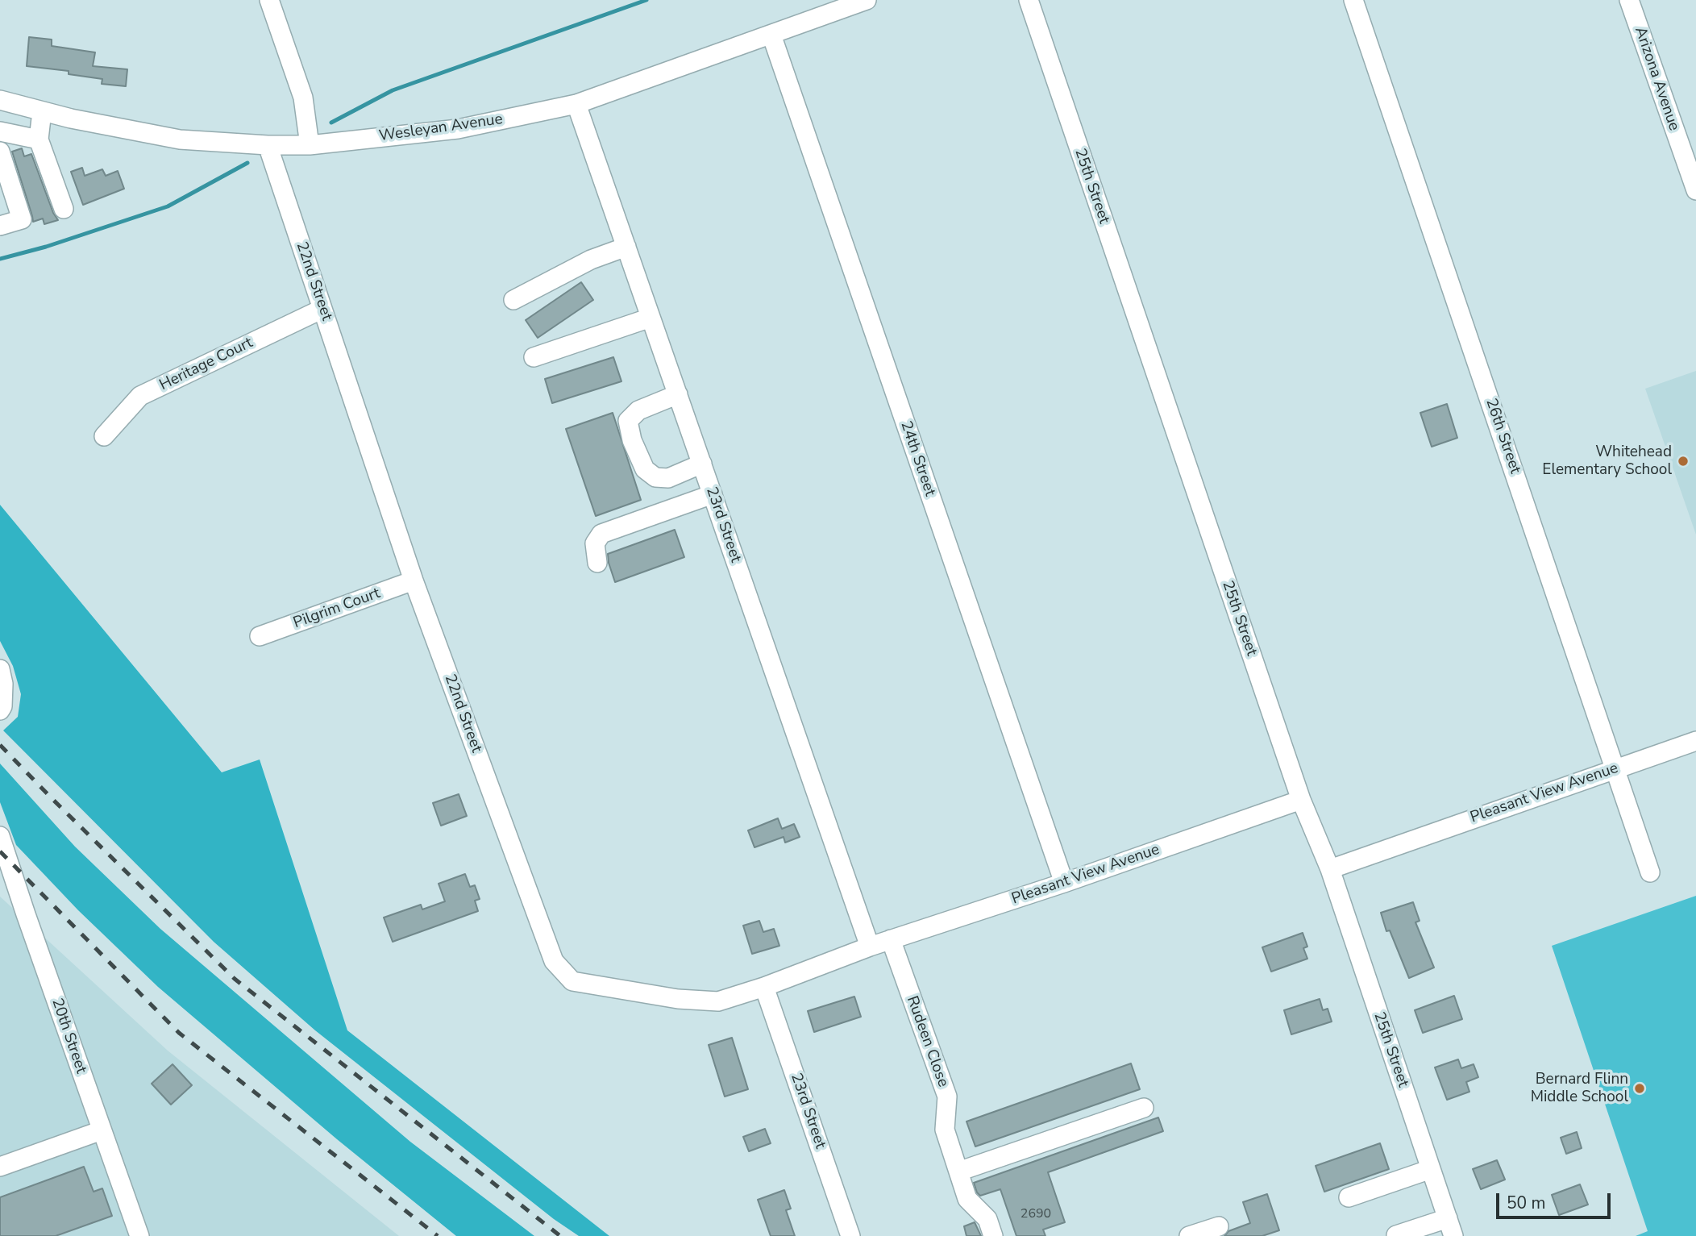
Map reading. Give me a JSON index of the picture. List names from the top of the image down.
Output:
{
  "streets": {
    "street": [
      "Arizona Avenue",
      "Wesleyan Avenue",
      "25th Street",
      "22nd Street",
      "Heritage Court",
      "26th Street",
      "24th Street",
      "23rd Street",
      "Pilgrim Court",
      "Pleasant View Avenue",
      "20th Street",
      "Rudeen Close"
    ]
  },
  "crossings": [
    ["Wesleyan Avenue", "22nd Street"],
    ["Wesleyan Avenue", "24th Street"],
    ["Wesleyan Avenue", "23rd Street"],
    ["25th Street", "Pleasant View Avenue"],
    ["22nd Street", "Heritage Court"],
    ["22nd Street", "23rd Street"],
    ["22nd Street", "Pilgrim Court"],
    ["22nd Street", "Pleasant View Avenue"],
    ["26th Street", "Pleasant View Avenue"],
    ["24th Street", "Pleasant View Avenue"],
    ["23rd Street", "Pleasant View Avenue"],
    ["Pleasant View Avenue", "Rudeen Close"]
  ],
  "places": ["Whitehead Elementary School", "Bernard Flinn Middle School"],
  "house_numbers": ["2690"],
  "scale_bar": "50 m"
}
